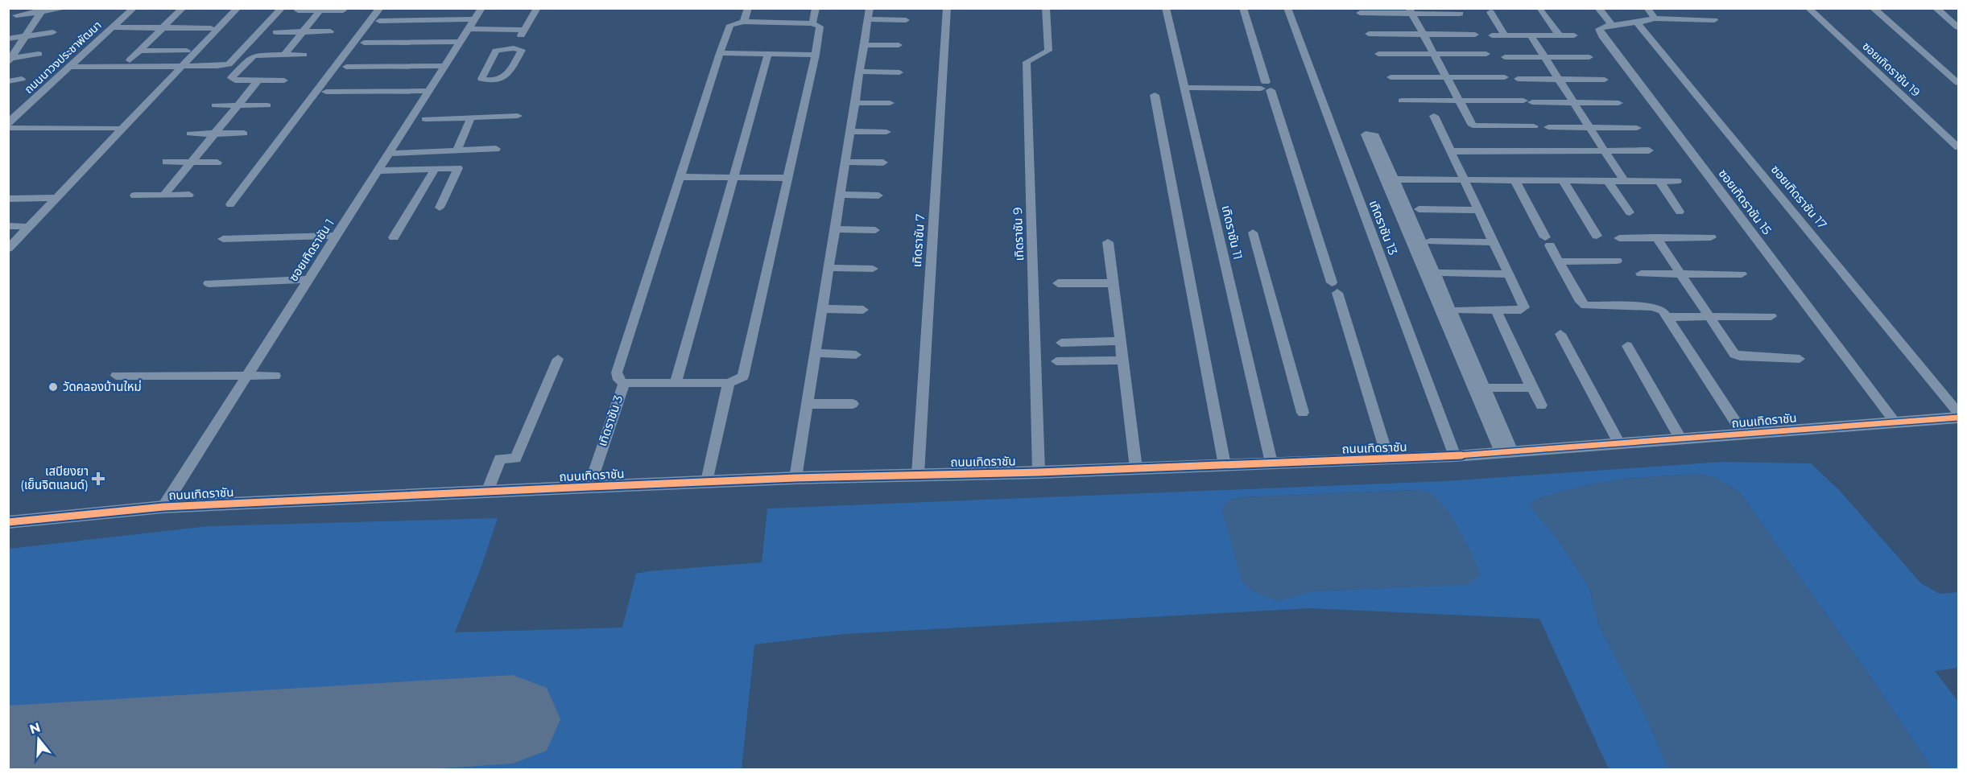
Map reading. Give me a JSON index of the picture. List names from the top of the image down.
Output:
{
  "streets": {
    "street": [
      "ถนนนาวงประชาพัฒนา",
      "ซอยเทิดราชัน 19",
      "ซอยเทิดราชัน 17",
      "ซอยเทิดราชัน 15",
      "เทิดราชัน 13",
      "เทิดราชัน 11",
      "เทิดราชัน 9",
      "เทิดราชัน 7",
      "ซอยเทิดราชัน 1",
      "เทิดราชัน 3",
      "ถนนเทิดราชัน"
    ]
  },
  "crossings": [
    ["ซอยเทิดราชัน 15", "ถนนเทิดราชัน"],
    ["เทิดราชัน 13", "ถนนเทิดราชัน"],
    ["เทิดราชัน 11", "ถนนเทิดราชัน"],
    ["เทิดราชัน 9", "ถนนเทิดราชัน"],
    ["เทิดราชัน 7", "ถนนเทิดราชัน"],
    ["ซอยเทิดราชัน 1", "ถนนเทิดราชัน"],
    ["เทิดราชัน 3", "ถนนเทิดราชัน"]
  ],
  "places": {
    "other": ["วัดคลองบ้านใหม่"],
    "health": ["เสบียงยา (เย็นจิตแลนด์)"]
  },
  "north": "top"
}
